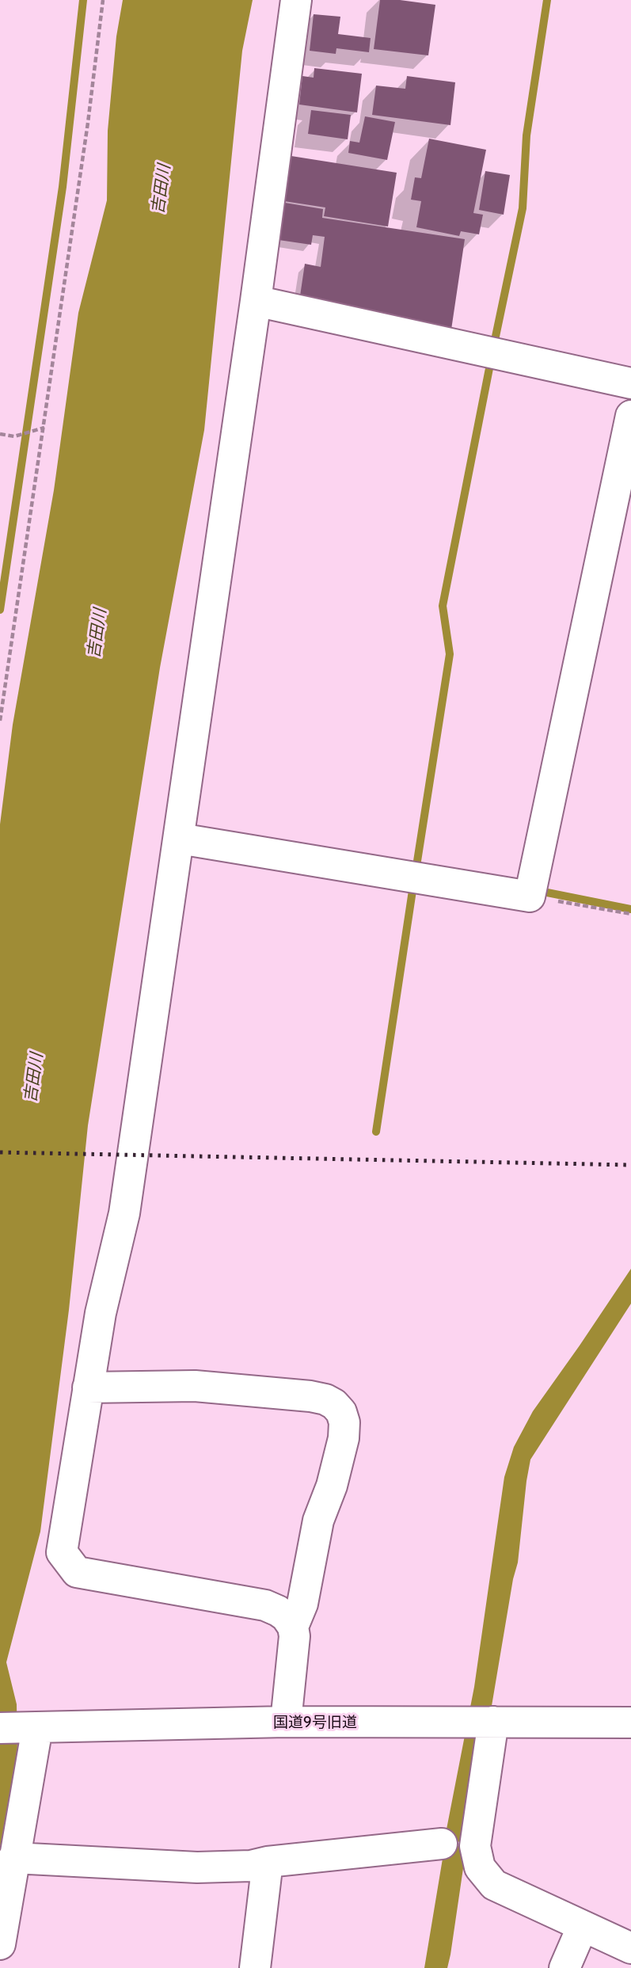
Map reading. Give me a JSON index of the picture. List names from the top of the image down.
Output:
{
  "streets": {
    "street": ["国道9号旧道"]
  },
  "water": ["吉田川"]
}
